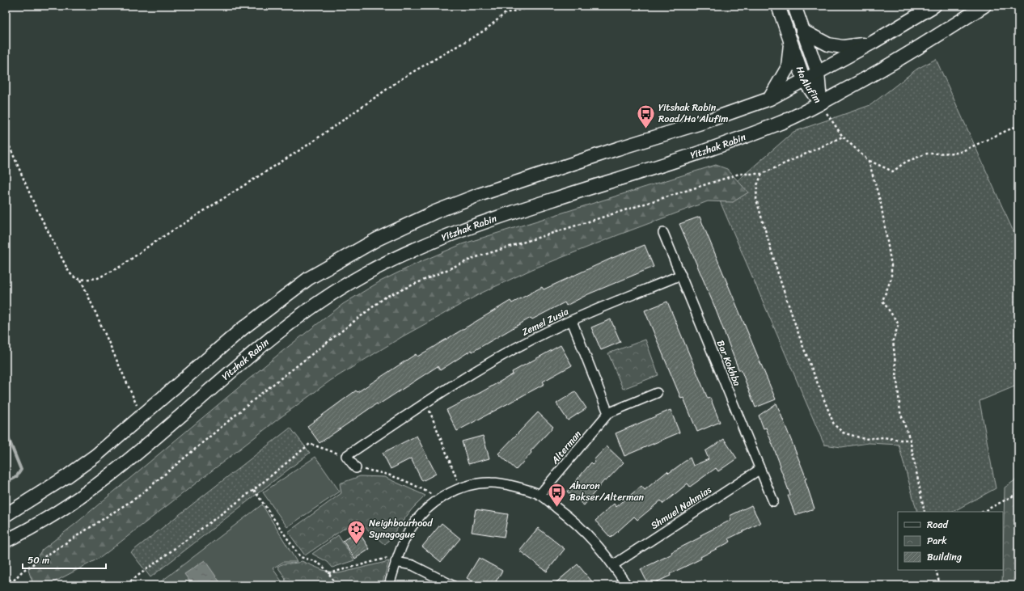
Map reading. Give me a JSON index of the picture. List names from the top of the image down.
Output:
{
  "streets": {
    "main road": ["HaAlufim", "Yitzhak Rabin"],
    "street": [
      "Zemel Zusia",
      "Bar Kokhba",
      "Alterman",
      "Shmuel Nahmias"
    ]
  },
  "crossings": [
    ["HaAlufim", "Yitzhak Rabin"],
    ["Zemel Zusia", "Bar Kokhba"],
    ["Bar Kokhba", "Shmuel Nahmias"]
  ],
  "places": {
    "bus stop": ["Yitshak Rabin Road/Ha'Alufim", "Aharon Bokser/Alterman"],
    "synagogue": ["Neighbourhood Synagogue"]
  },
  "legend": ["Road", "Park", "Building"],
  "scale_bar": "50 m"
}
